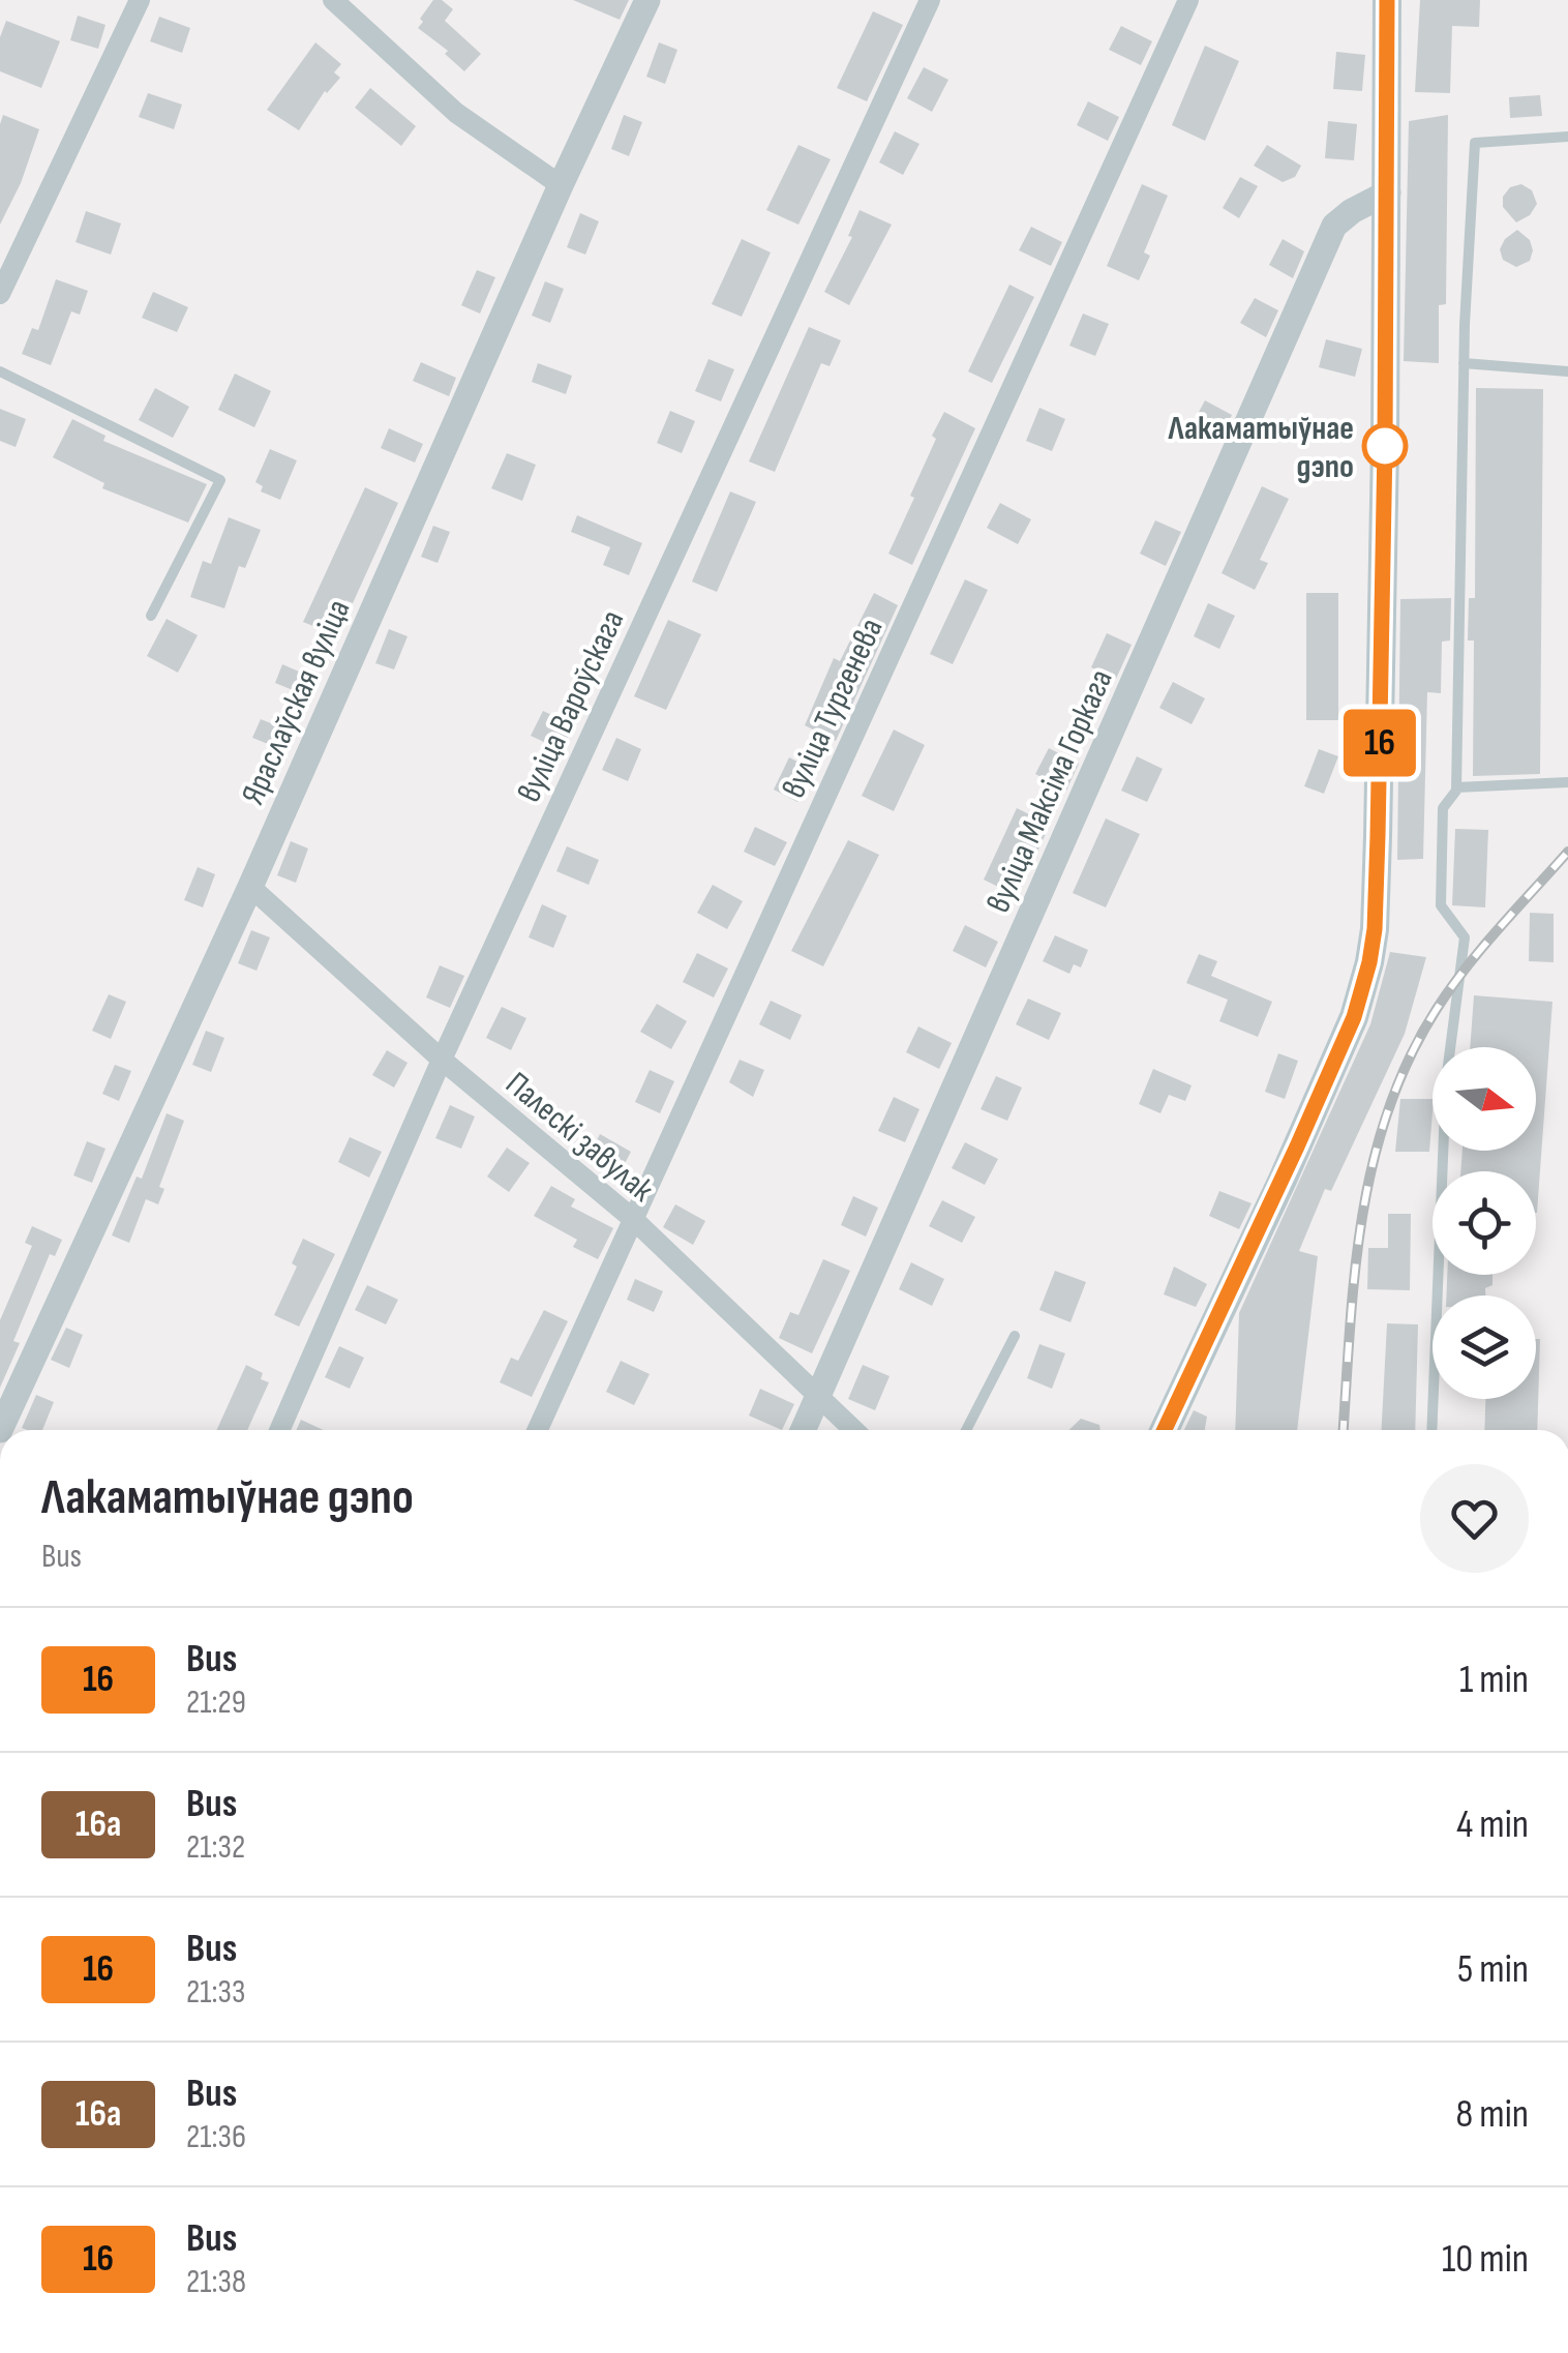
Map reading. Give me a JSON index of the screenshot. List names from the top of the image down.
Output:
{
  "streets": {
    "street": [
      "Яраслаўская вуліца",
      "вуліца Вароўскага",
      "вуліца Тургенева",
      "вуліца Максіма Горкага",
      "Палескі завулак"
    ]
  },
  "crossings": [
    ["Яраслаўская вуліца", "Палескі завулак"],
    ["вуліца Вароўскага", "Палескі завулак"],
    ["вуліца Тургенева", "Палескі завулак"],
    ["вуліца Максіма Горкага", "Палескі завулак"]
  ],
  "places": ["Лакаматыўнае дэпо"],
  "lines": ["bus line 16"],
  "north": "right",
  "page": {
    "on_map": "16",
    "heading": ["Лакаматыўнае дэпо", "Bus"],
    "list": [
      {
        "mark": "16",
        "name": "Bus",
        "note": "21:29",
        "value": "1 min"
      },
      {
        "mark": "16а",
        "name": "Bus",
        "note": "21:32",
        "value": "4 min"
      },
      {
        "mark": "16",
        "name": "Bus",
        "note": "21:33",
        "value": "5 min"
      },
      {
        "mark": "16а",
        "name": "Bus",
        "note": "21:36",
        "value": "8 min"
      },
      {
        "mark": "16",
        "name": "Bus",
        "note": "21:38",
        "value": "10 min"
      }
    ]
  }
}
